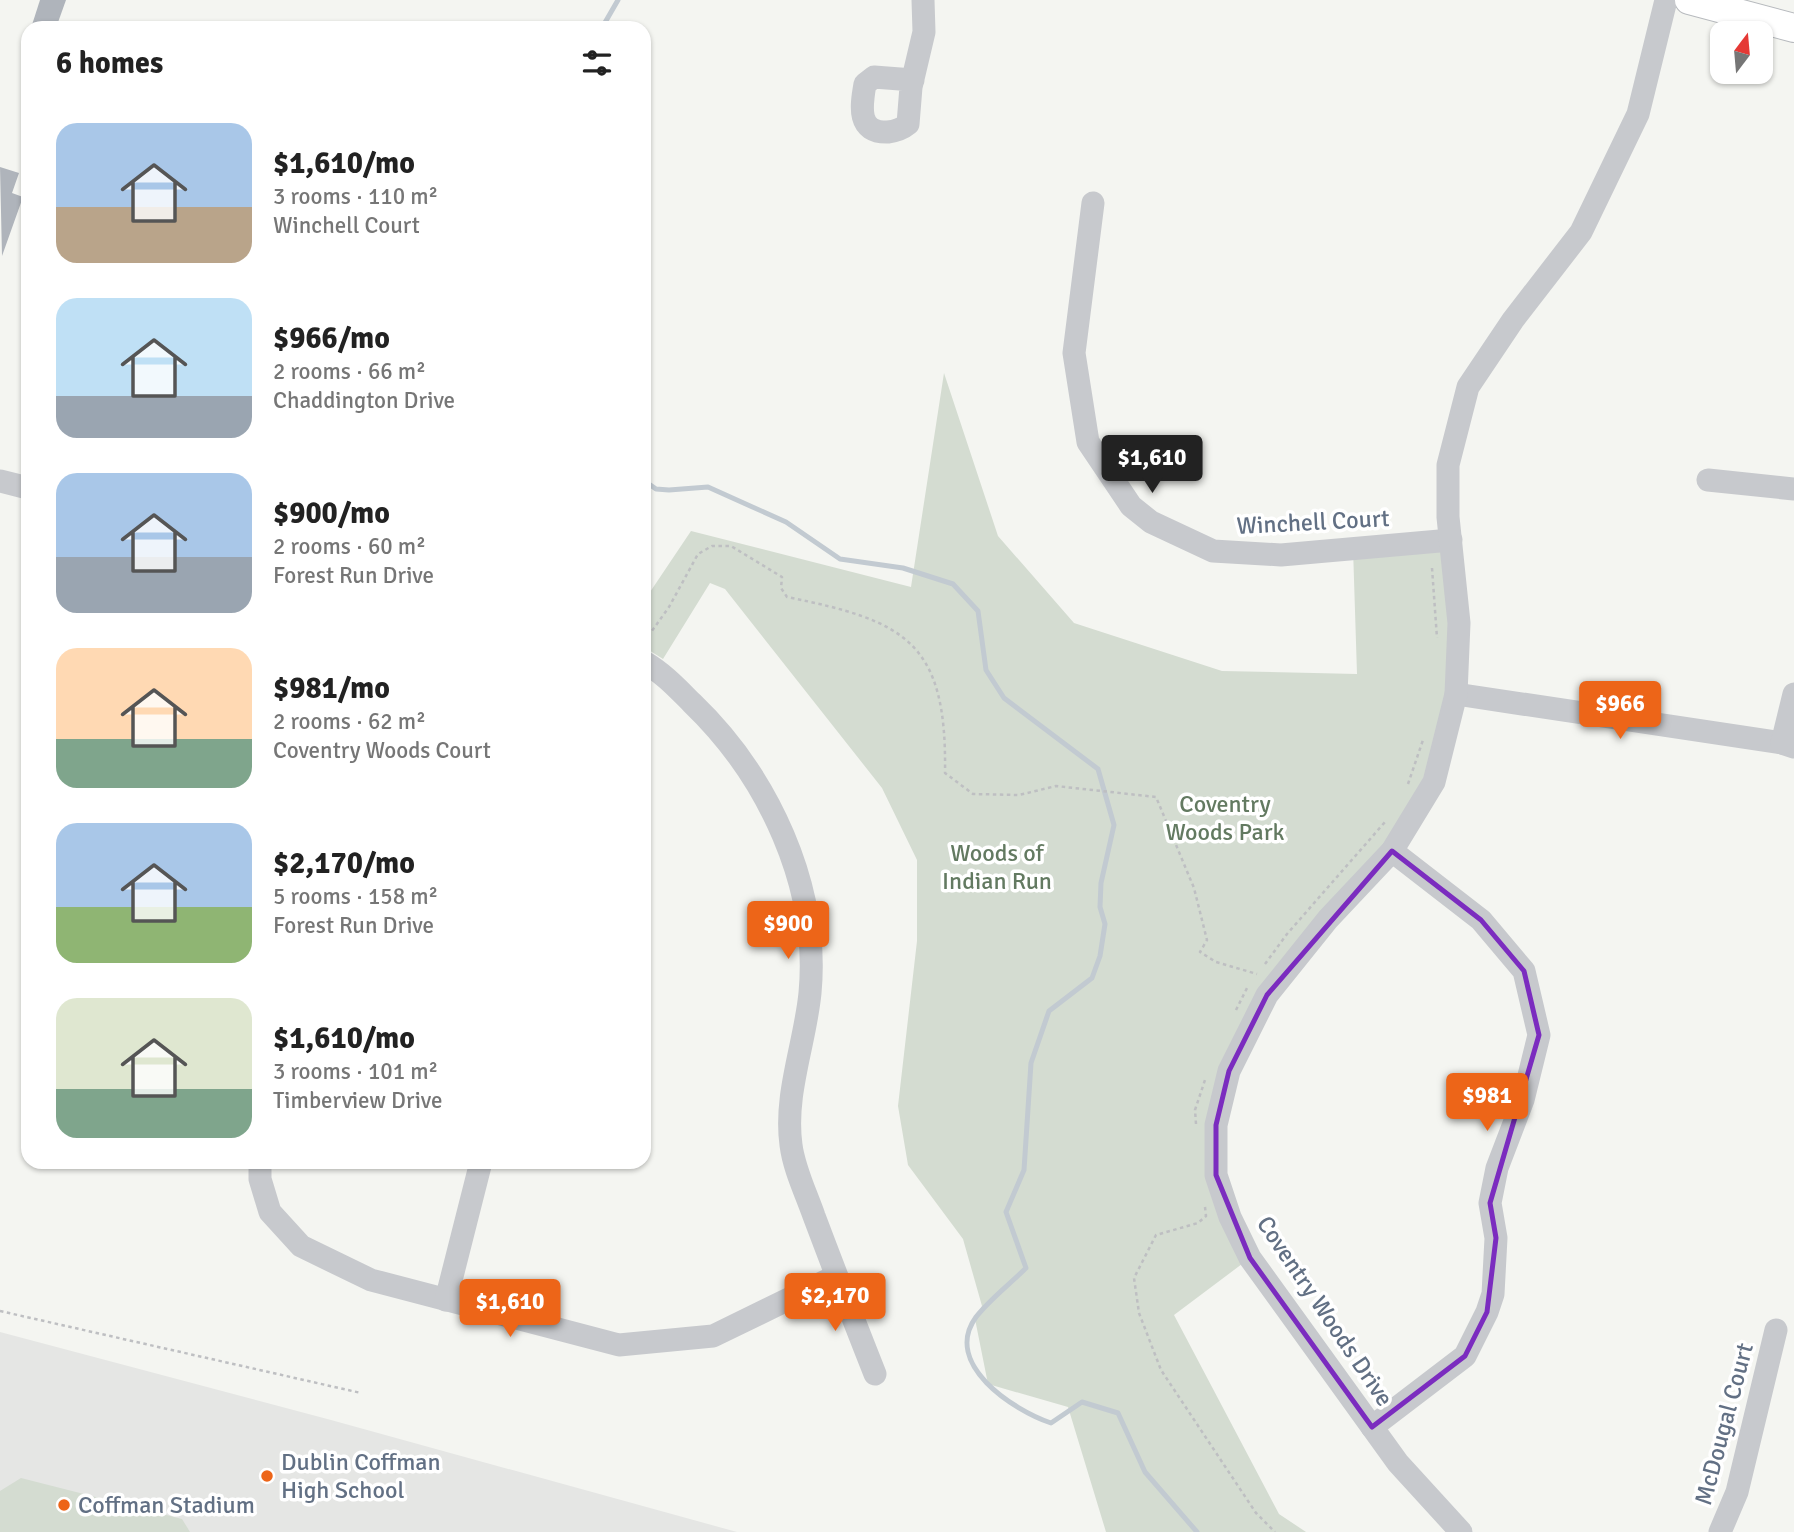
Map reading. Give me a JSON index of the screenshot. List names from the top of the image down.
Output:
{
  "streets": {
    "street": ["Winchell Court", "Coventry Woods Drive", "McDougal Court"]
  },
  "crossings": [
    ["Winchell Court", "Coventry Woods Drive"]
  ],
  "parks": ["Coventry Woods Park", "Woods of Indian Run"],
  "places": ["Dublin Coffman High School", "Coffman Stadium"],
  "north": "top",
  "page": {
    "heading": "6 homes",
    "list": [
      {
        "name": "$1,610/mo",
        "note": "3 rooms · 110 m² · Winchell Court"
      },
      {
        "name": "$966/mo",
        "note": "2 rooms · 66 m² · Chaddington Drive"
      },
      {
        "name": "$900/mo",
        "note": "2 rooms · 60 m² · Forest Run Drive"
      },
      {
        "name": "$981/mo",
        "note": "2 rooms · 62 m² · Coventry Woods Court"
      },
      {
        "name": "$2,170/mo",
        "note": "5 rooms · 158 m² · Forest Run Drive"
      },
      {
        "name": "$1,610/mo",
        "note": "3 rooms · 101 m² · Timberview Drive"
      }
    ],
    "price": [
      "$1,610",
      "$966",
      "$900",
      "$981",
      "$2,170",
      "$1,610"
    ]
  }
}
